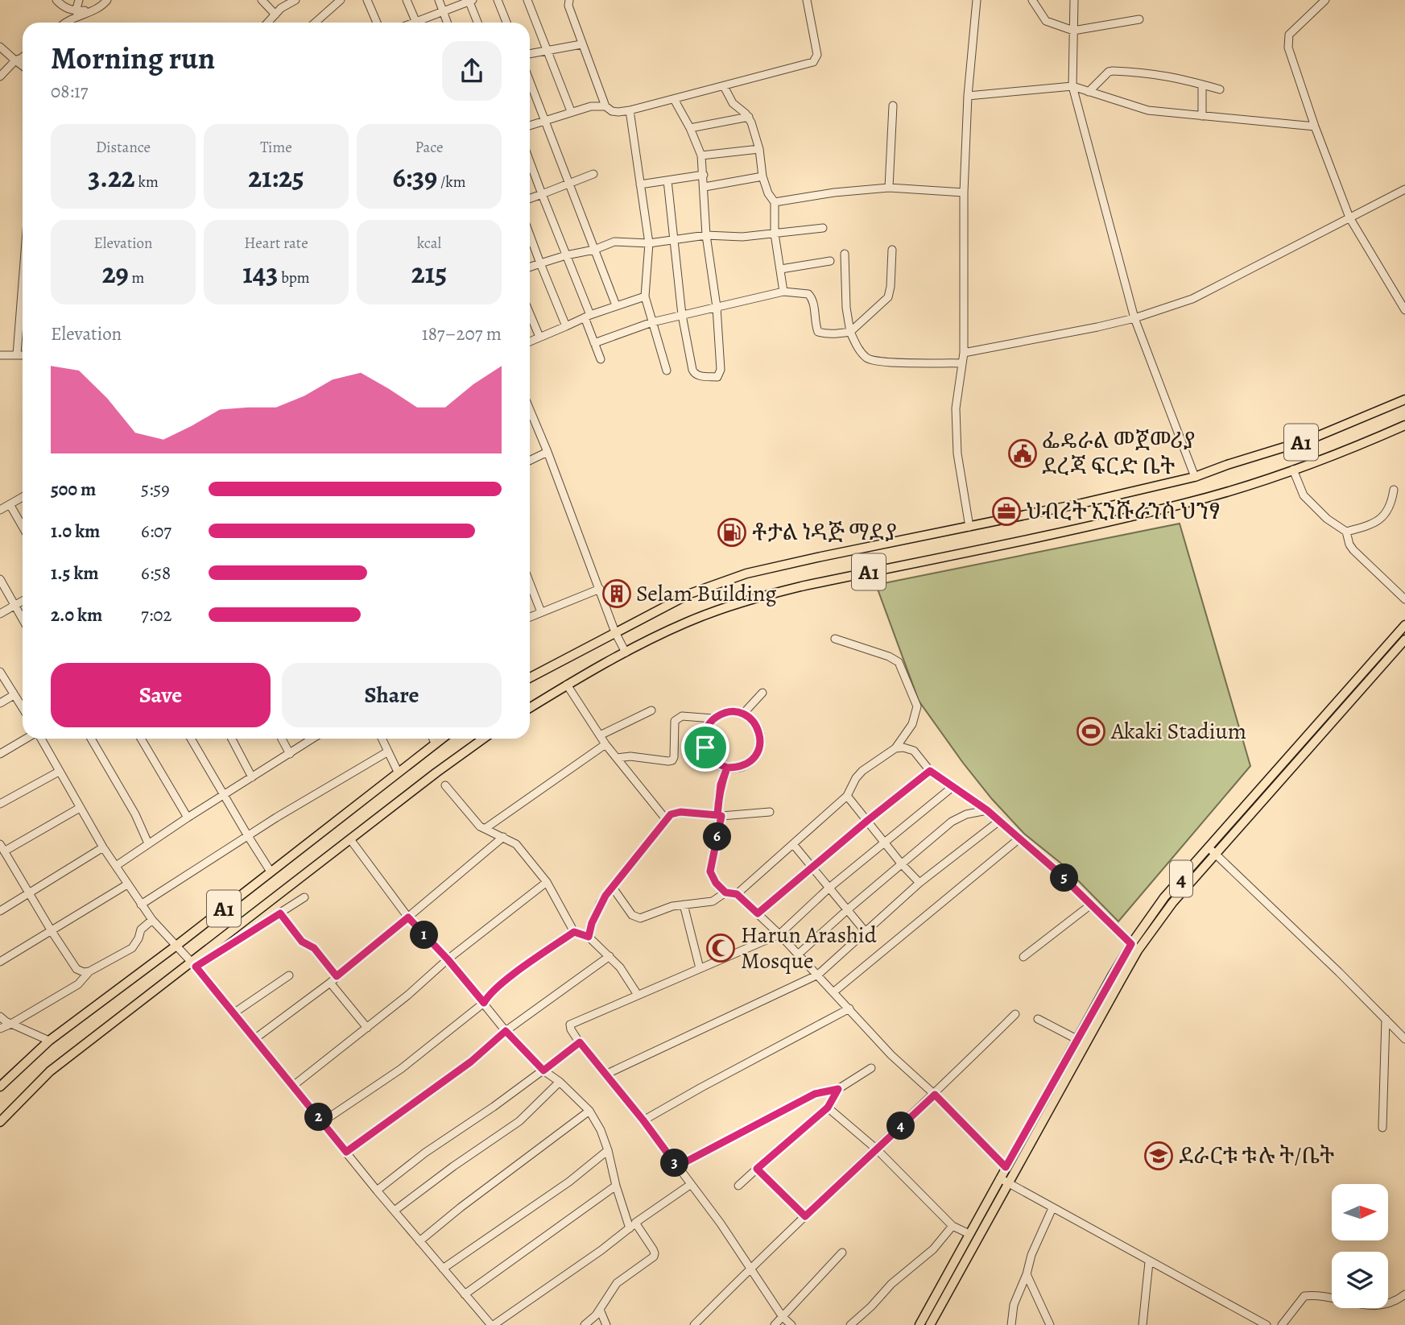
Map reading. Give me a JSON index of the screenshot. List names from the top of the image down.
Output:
{
  "streets": {
    "main road": ["A1", "4"]
  },
  "places": {
    "public building": ["ፌዴራል መጀመሪያ ደረጃ ፍርድ ቤት"],
    "office": ["ህብረት ኢንሹራንስ ህንፃ"],
    "fuel station": ["ቶታል ነዳጅ ማደያ"],
    "building": ["Selam Building"],
    "sports": ["Akaki Stadium"],
    "mosque": ["Harun Arashid Mosque"],
    "school or university": ["ደራርቱ ቱሉ ት/ቤት"]
  },
  "north": "right",
  "page": {
    "heading": ["Morning run", "08:17"],
    "stats": [
      ["Distance", "3.22 km"],
      ["Time", "21:25"],
      ["Pace", "6:39 /km"],
      ["Elevation", "29 m"],
      ["Heart rate", "143 bpm"],
      ["kcal", "215"]
    ],
    "chart": ["Elevation", "187–207 m"],
    "list": [
      {
        "name": "500 m",
        "note": "5:59"
      },
      {
        "name": "1.0 km",
        "note": "6:07"
      },
      {
        "name": "1.5 km",
        "note": "6:58"
      },
      {
        "name": "2.0 km",
        "note": "7:02"
      }
    ],
    "buttons": ["Save", "Share"],
    "pins": [
      "6",
      "5",
      "1",
      "2",
      "4",
      "3"
    ]
  }
}
